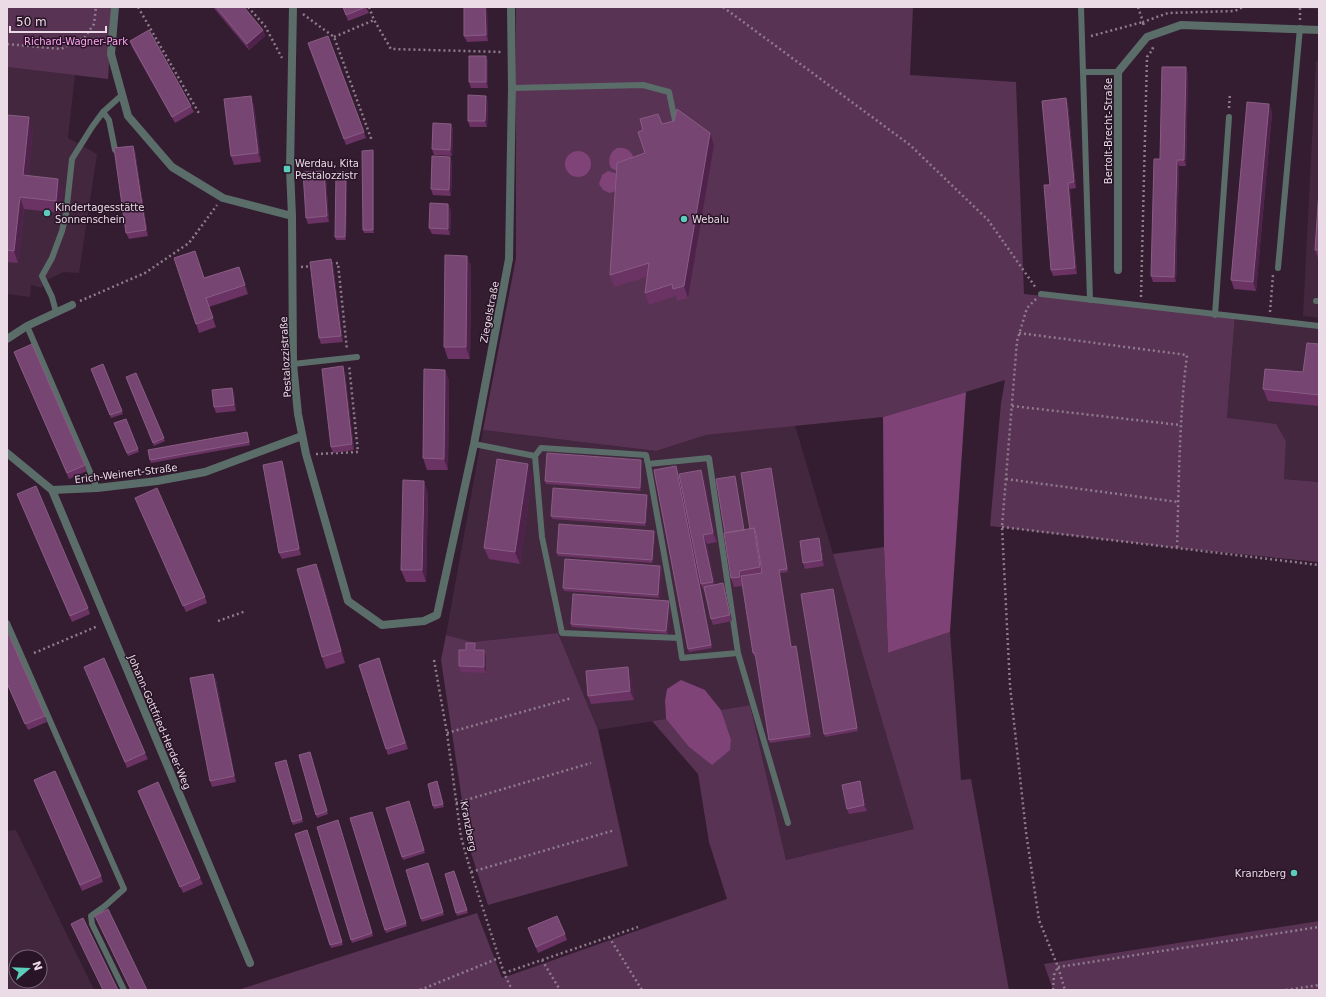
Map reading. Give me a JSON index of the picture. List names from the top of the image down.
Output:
{
  "streets": {
    "street": [
      "Bertolt-Brecht-Straße",
      "Ziegelstraße",
      "Pestalozzistraße",
      "Erich-Weinert-Straße",
      "Johann-Gottfried-Herder-Weg"
    ],
    "path": ["Kranzberg"]
  },
  "crossings": [
    ["Ziegelstraße", "Pestalozzistraße"],
    ["Pestalozzistraße", "Erich-Weinert-Straße"],
    ["Erich-Weinert-Straße", "Johann-Gottfried-Herder-Weg"]
  ],
  "parks": ["Richard-Wagner-Park"],
  "places": {
    "transit": ["Werdau, Kita Pestalozzistr"],
    "other": ["Kindertagesstätte Sonnenschein", "Webalu", "Kranzberg"]
  },
  "scale_bar": "50 m",
  "north": "right"
}
